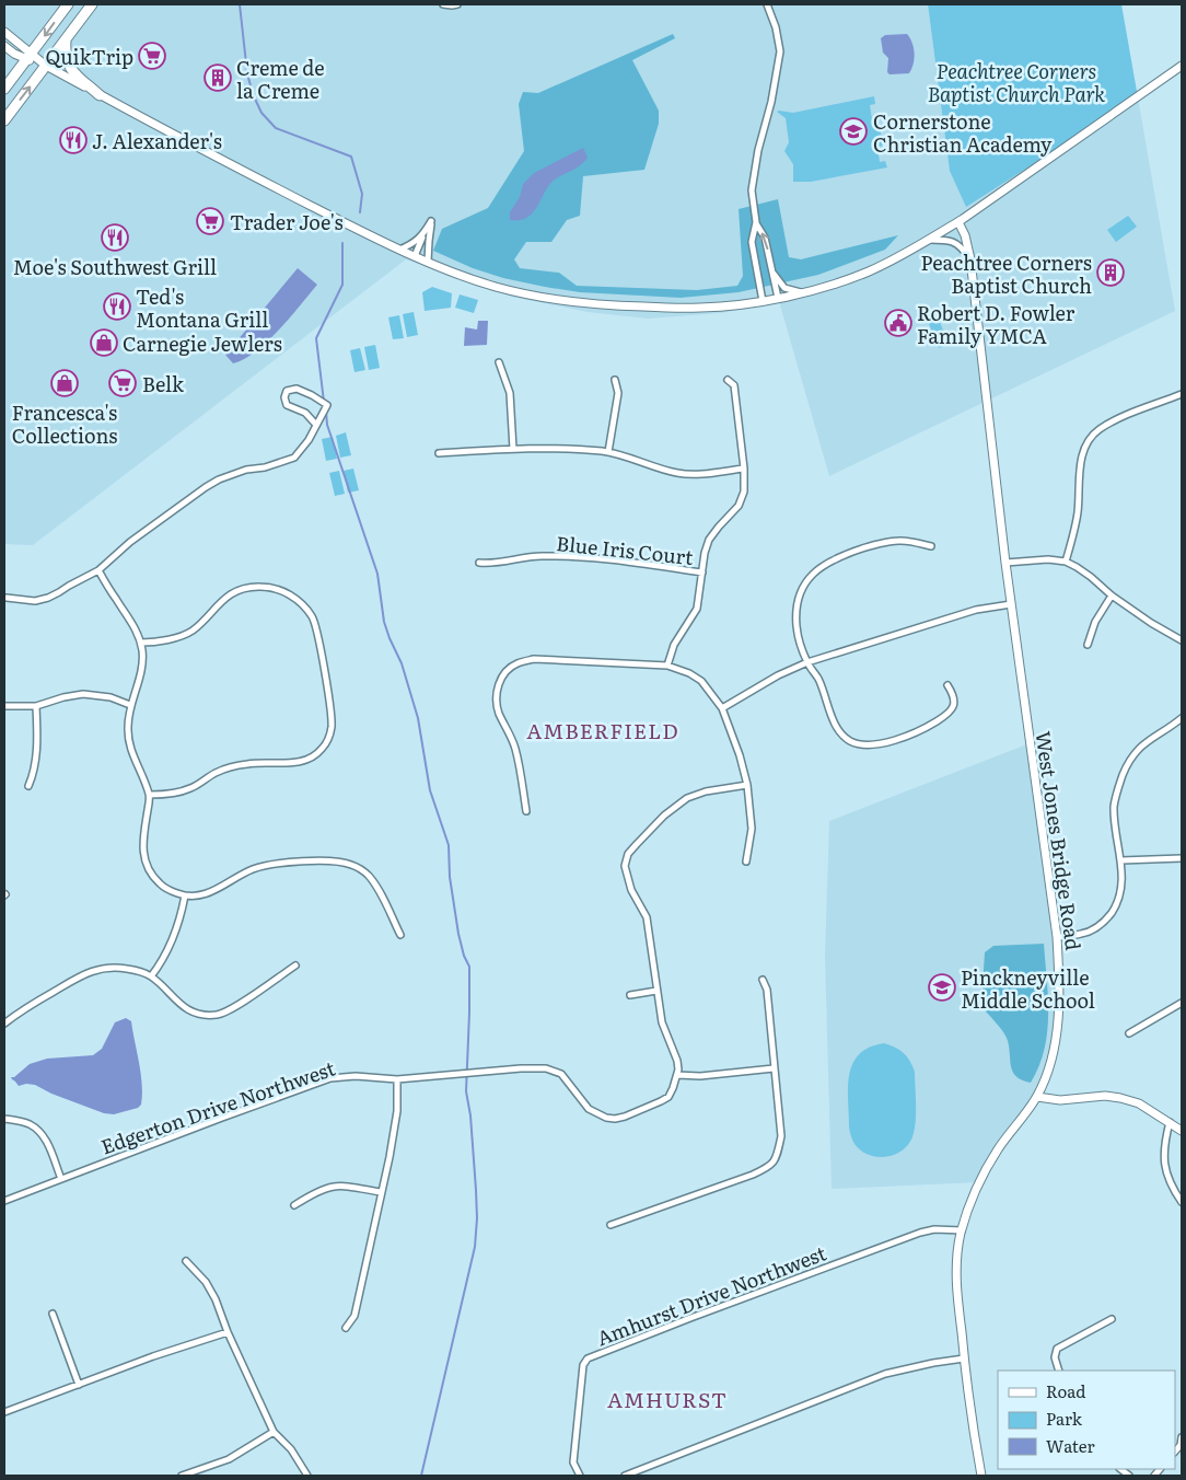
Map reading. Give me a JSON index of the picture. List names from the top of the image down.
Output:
{
  "streets": {
    "street": [
      "Blue Iris Court",
      "West Jones Bridge Road",
      "Edgerton Drive Northwest",
      "Amhurst Drive Northwest"
    ]
  },
  "crossings": [
    ["West Jones Bridge Road", "Amhurst Drive Northwest"]
  ],
  "districts": ["AMBERFIELD", "AMHURST"],
  "parks": ["Peachtree Corners Baptist Church Park"],
  "places": {
    "supermarket": ["QuikTrip", "Trader Joe's", "Belk"],
    "building": ["Creme de la Creme", "Peachtree Corners Baptist Church"],
    "school or university": ["Cornerstone Christian Academy", "Pinckneyville Middle School"],
    "restaurant": ["J. Alexander's", "Moe's Southwest Grill", "Ted's Montana Grill"],
    "public building": ["Robert D. Fowler Family YMCA"],
    "shop": ["Carnegie Jewlers", "Francesca's Collections"]
  },
  "legend": ["Road", "Park", "Water"]
}
